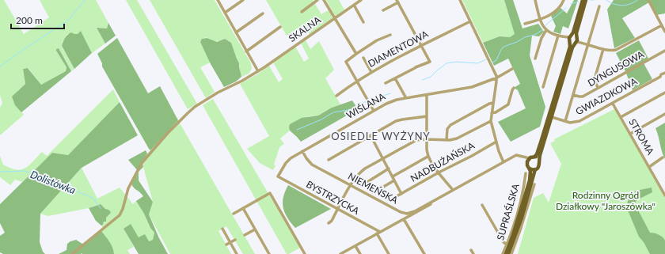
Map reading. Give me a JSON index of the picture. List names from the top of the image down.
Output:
{
  "streets": {
    "street": [
      "SKALNA",
      "DIAMENTOWA",
      "DYNGUSOWA",
      "GWIAZDKOWA",
      "WIŚLANA",
      "STROMA",
      "NADBUŻAŃSKA",
      "NIEMEŃSKA",
      "BYSTRZYCKA",
      "SUPRAŚLSKA"
    ]
  },
  "crossings": [
    ["GWIAZDKOWA", "STROMA"],
    ["WIŚLANA", "NIEMEŃSKA"],
    ["WIŚLANA", "BYSTRZYCKA"],
    ["NIEMEŃSKA", "BYSTRZYCKA"]
  ],
  "districts": ["OSIEDLE WYŻYNY"],
  "water": ["Dolistówka"],
  "parks": ["Rodzinny Ogród Działkowy \"Jaroszówka\""],
  "scale_bar": "200 m"
}
